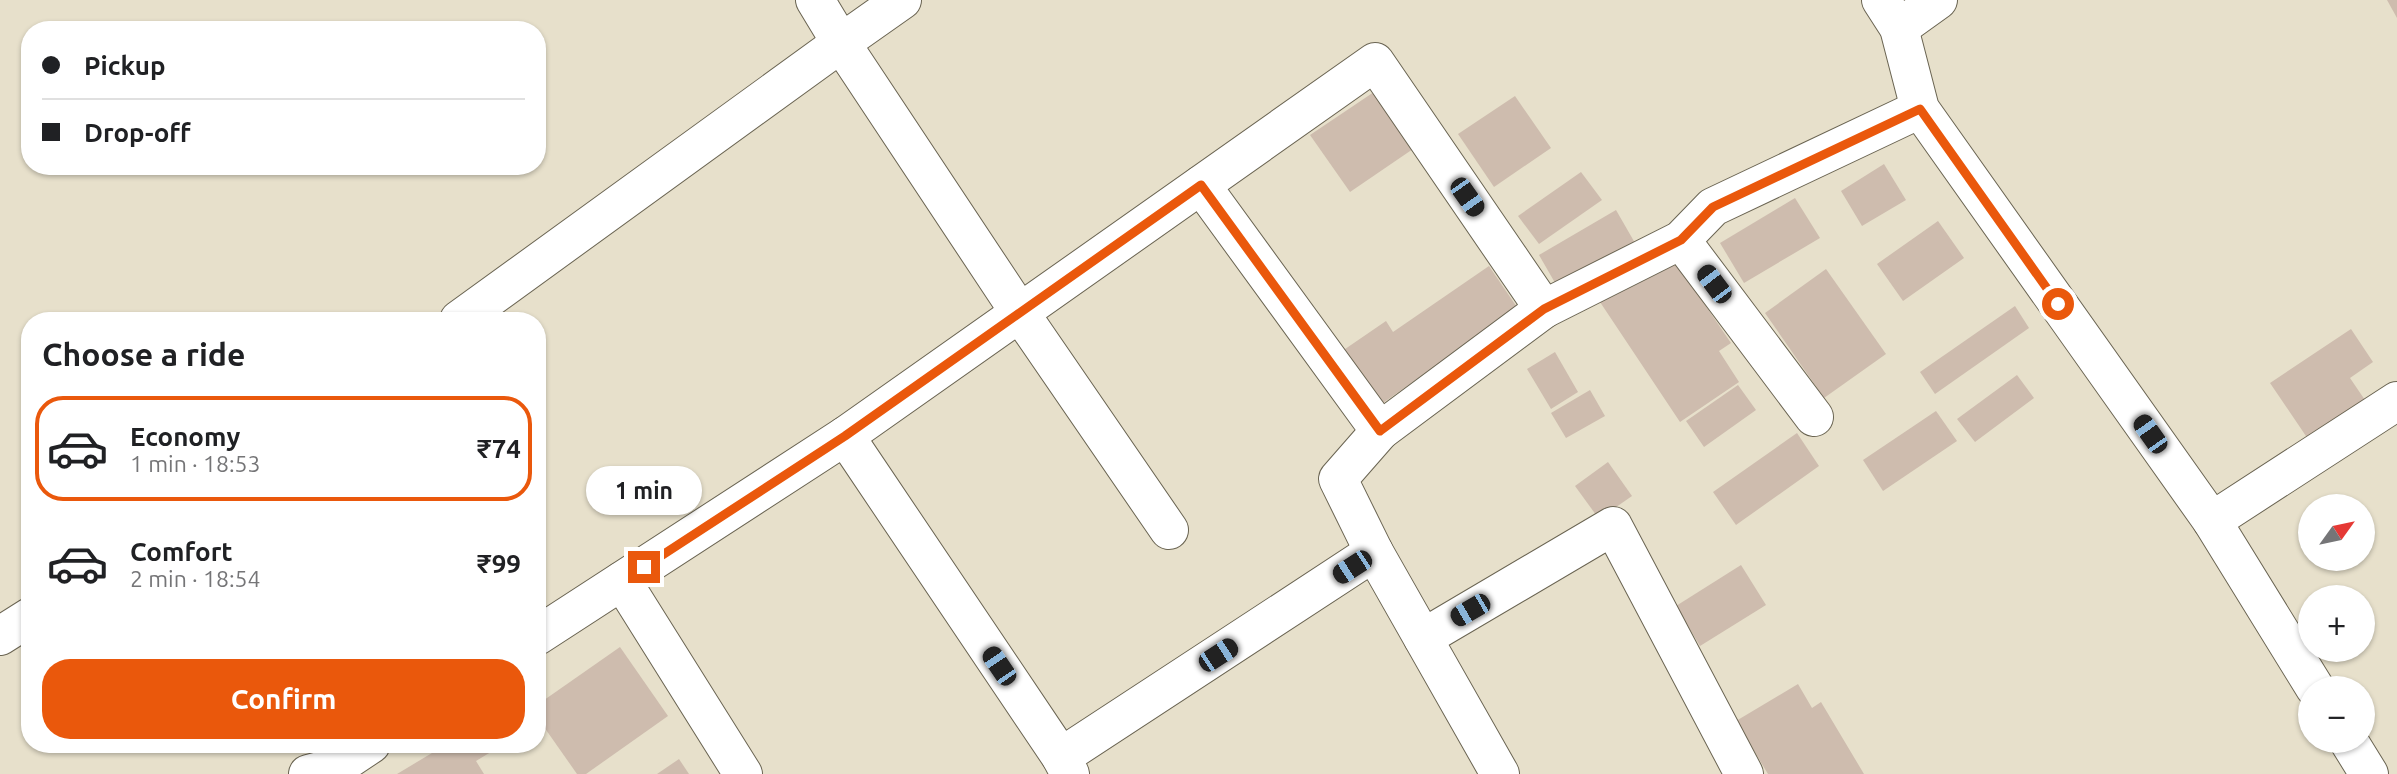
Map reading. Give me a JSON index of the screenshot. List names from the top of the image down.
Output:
{
  "north": "top right",
  "page": {
    "banner": ["Pickup", "Drop-off"],
    "heading": "Choose a ride",
    "list": [
      {
        "name": "Economy",
        "note": "1 min · 18:53",
        "value": "₹74"
      },
      {
        "name": "Comfort",
        "note": "2 min · 18:54",
        "value": "₹99"
      }
    ],
    "bubble": "1 min",
    "map_buttons": ["+", "−"],
    "buttons": "Confirm"
  }
}
